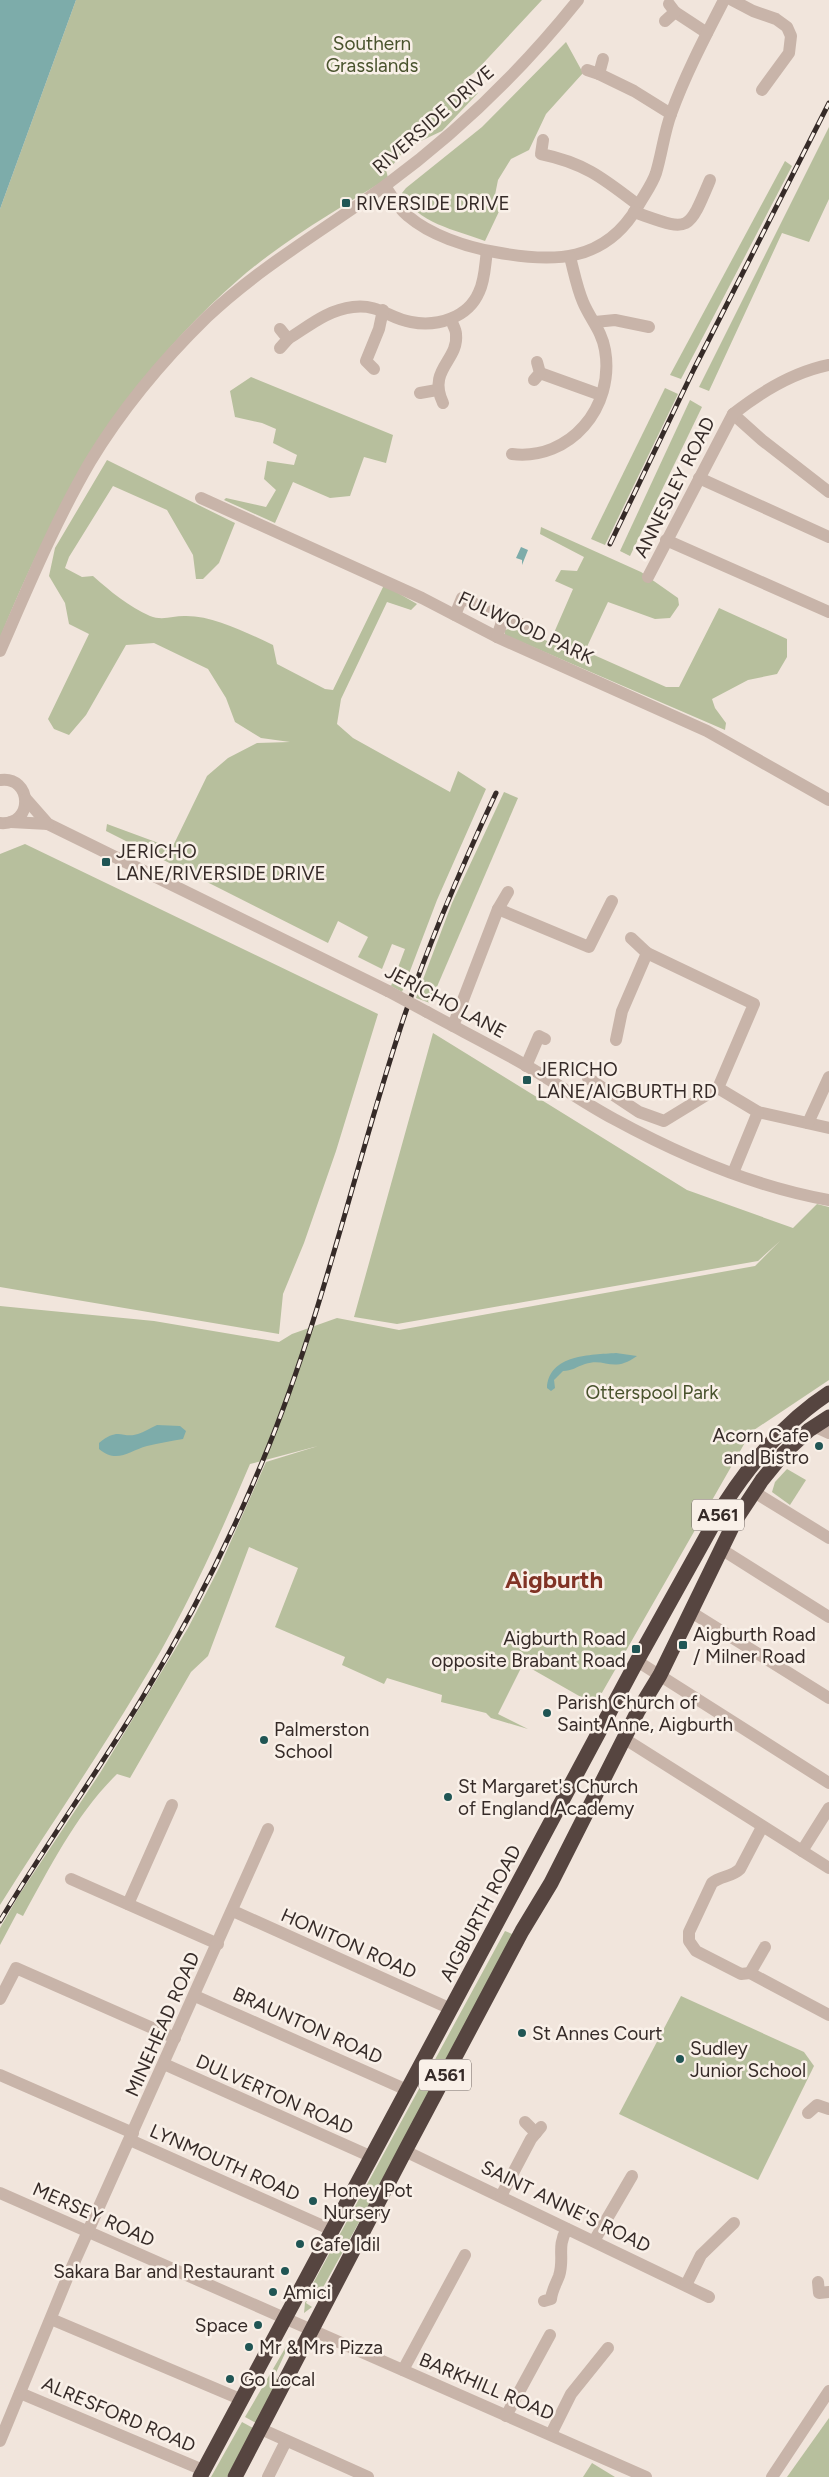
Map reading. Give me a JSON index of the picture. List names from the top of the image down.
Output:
{
  "streets": {
    "highway": ["A561", "AIGBURTH ROAD"],
    "street": [
      "RIVERSIDE DRIVE",
      "ANNESLEY ROAD",
      "FULWOOD PARK",
      "JERICHO LANE",
      "HONITON ROAD",
      "MINEHEAD ROAD",
      "BRAUNTON ROAD",
      "DULVERTON ROAD",
      "LYNMOUTH ROAD",
      "SAINT ANNE'S ROAD",
      "MERSEY ROAD",
      "BARKHILL ROAD",
      "ALRESFORD ROAD"
    ]
  },
  "crossings": [
    ["A561", "SAINT ANNE'S ROAD"],
    ["A561", "MERSEY ROAD"],
    ["A561", "BARKHILL ROAD"],
    ["AIGBURTH ROAD", "HONITON ROAD"],
    ["AIGBURTH ROAD", "BRAUNTON ROAD"],
    ["AIGBURTH ROAD", "DULVERTON ROAD"],
    ["AIGBURTH ROAD", "LYNMOUTH ROAD"],
    ["AIGBURTH ROAD", "MERSEY ROAD"],
    ["AIGBURTH ROAD", "ALRESFORD ROAD"],
    ["HONITON ROAD", "MINEHEAD ROAD"],
    ["MINEHEAD ROAD", "BRAUNTON ROAD"],
    ["MINEHEAD ROAD", "DULVERTON ROAD"],
    ["MINEHEAD ROAD", "LYNMOUTH ROAD"],
    ["MINEHEAD ROAD", "MERSEY ROAD"],
    ["MINEHEAD ROAD", "ALRESFORD ROAD"],
    ["MERSEY ROAD", "BARKHILL ROAD"]
  ],
  "districts": ["Aigburth"],
  "parks": ["Southern Grasslands", "Otterspool Park"],
  "places": {
    "transit": [
      "RIVERSIDE DRIVE",
      "JERICHO LANE/RIVERSIDE DRIVE",
      "JERICHO LANE/AIGBURTH RD",
      "Aigburth Road / Milner Road",
      "Aigburth Road opposite Brabant Road"
    ],
    "other": [
      "Acorn Cafe and Bistro",
      "Parish Church of Saint Anne, Aigburth",
      "Palmerston School",
      "St Margaret's Church of England Academy",
      "St Annes Court",
      "Sudley Junior School",
      "Honey Pot Nursery",
      "Cafe Idil",
      "Sakara Bar and Restaurant",
      "Amici",
      "Space",
      "Mr & Mrs Pizza",
      "Go Local"
    ]
  }
}
